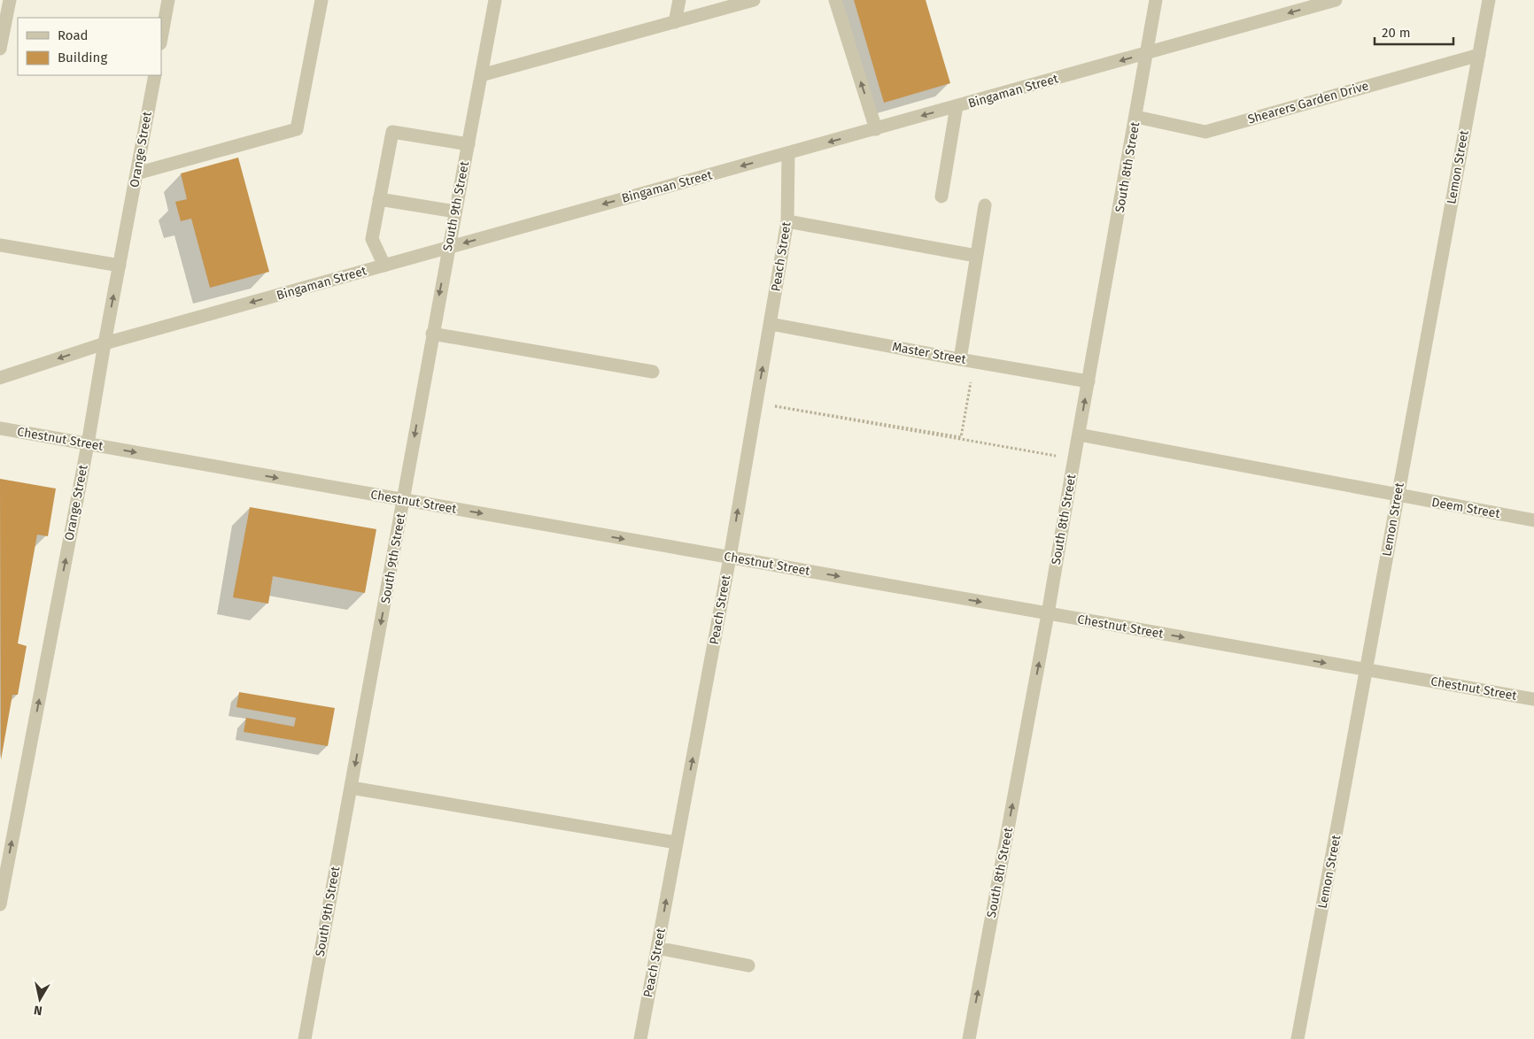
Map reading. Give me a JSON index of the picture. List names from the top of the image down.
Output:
{
  "streets": {
    "street": [
      "Bingaman Street",
      "Shearers Garden Drive",
      "Orange Street",
      "South 8th Street",
      "Lemon Street",
      "South 9th Street",
      "Peach Street",
      "Master Street",
      "Chestnut Street",
      "Deem Street"
    ]
  },
  "crossings": [
    ["Bingaman Street", "Orange Street"],
    ["Bingaman Street", "South 8th Street"],
    ["Bingaman Street", "South 9th Street"],
    ["Bingaman Street", "Peach Street"],
    ["Shearers Garden Drive", "South 8th Street"],
    ["Shearers Garden Drive", "Lemon Street"],
    ["Orange Street", "Chestnut Street"],
    ["South 8th Street", "Master Street"],
    ["South 8th Street", "Chestnut Street"],
    ["South 8th Street", "Deem Street"],
    ["Lemon Street", "Chestnut Street"],
    ["Lemon Street", "Deem Street"],
    ["South 9th Street", "Chestnut Street"],
    ["Peach Street", "Master Street"],
    ["Peach Street", "Chestnut Street"]
  ],
  "one_way": [
    "Bingaman Street",
    "Orange Street",
    "South 8th Street",
    "South 9th Street",
    "Peach Street",
    "Chestnut Street"
  ],
  "legend": ["Road", "Building"],
  "scale_bar": "20 m",
  "north": "bottom"
}
